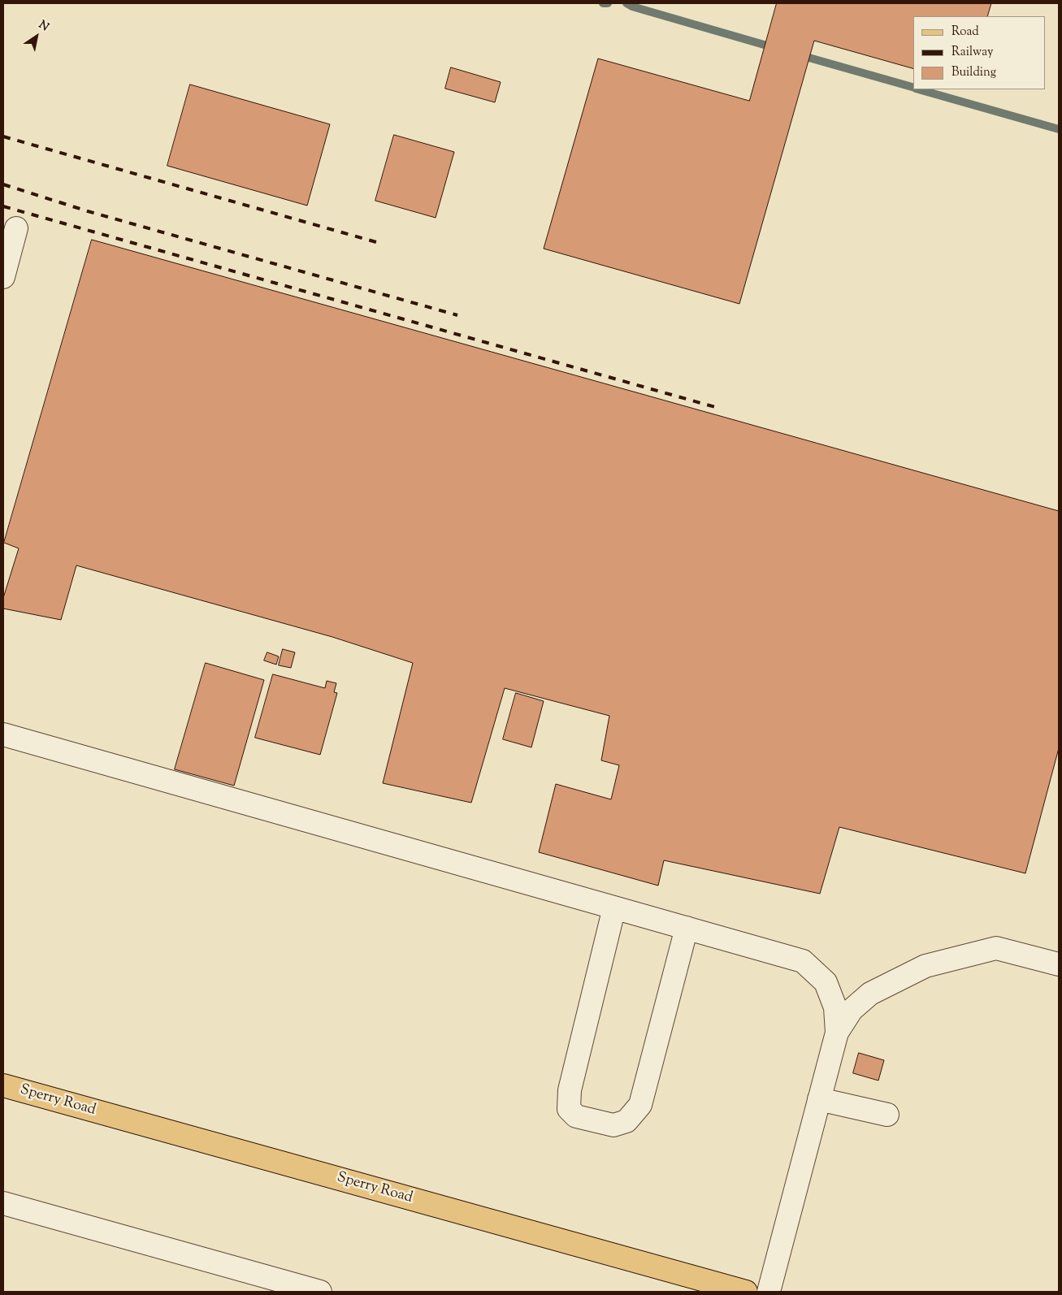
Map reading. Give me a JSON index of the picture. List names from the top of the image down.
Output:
{
  "streets": {
    "main road": ["Sperry Road"]
  },
  "legend": ["Road", "Railway", "Building"],
  "north": "top right"
}
